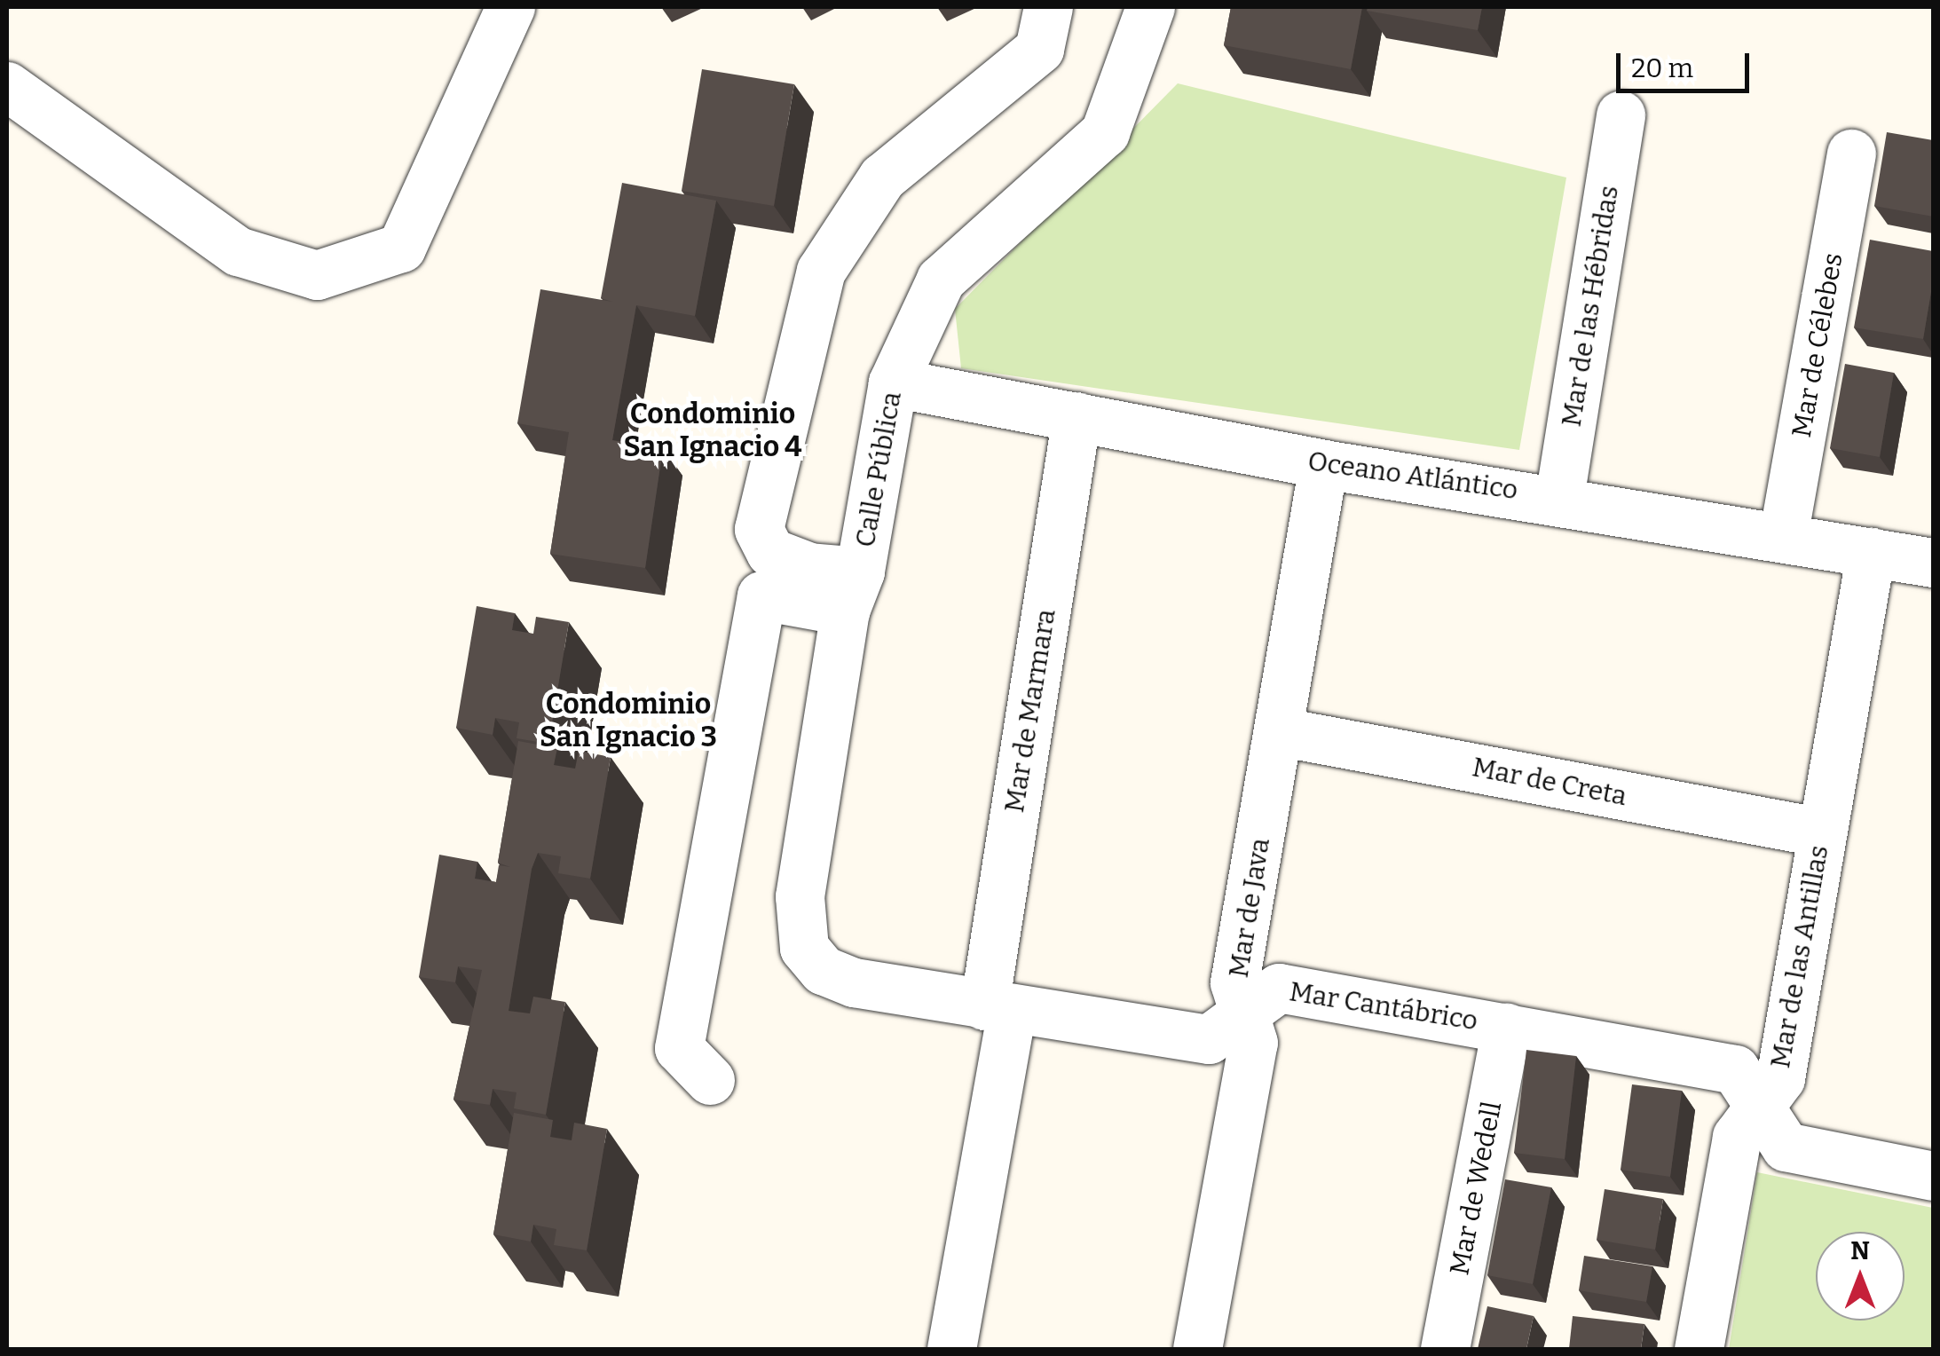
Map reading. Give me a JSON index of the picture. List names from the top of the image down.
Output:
{
  "streets": {
    "street": [
      "Mar de las Hébridas",
      "Mar de Célebes",
      "Calle Pública",
      "Oceano Atlántico",
      "Mar de Marmara",
      "Mar de Creta",
      "Mar de Java",
      "Mar de las Antillas",
      "Mar Cantábrico",
      "Mar de Wedell"
    ]
  },
  "crossings": [
    ["Mar de las Hébridas", "Oceano Atlántico"],
    ["Mar de Célebes", "Oceano Atlántico"],
    ["Calle Pública", "Oceano Atlántico"],
    ["Calle Pública", "Mar Cantábrico"],
    ["Oceano Atlántico", "Mar de Marmara"],
    ["Oceano Atlántico", "Mar de Java"],
    ["Oceano Atlántico", "Mar de las Antillas"],
    ["Mar de Marmara", "Mar Cantábrico"],
    ["Mar de Creta", "Mar de Java"],
    ["Mar de Creta", "Mar de las Antillas"],
    ["Mar de Java", "Mar Cantábrico"],
    ["Mar de las Antillas", "Mar Cantábrico"],
    ["Mar Cantábrico", "Mar de Wedell"]
  ],
  "districts": ["Condominio San Ignacio 4", "Condominio San Ignacio 3"],
  "scale_bar": "20 m",
  "north": "top"
}
